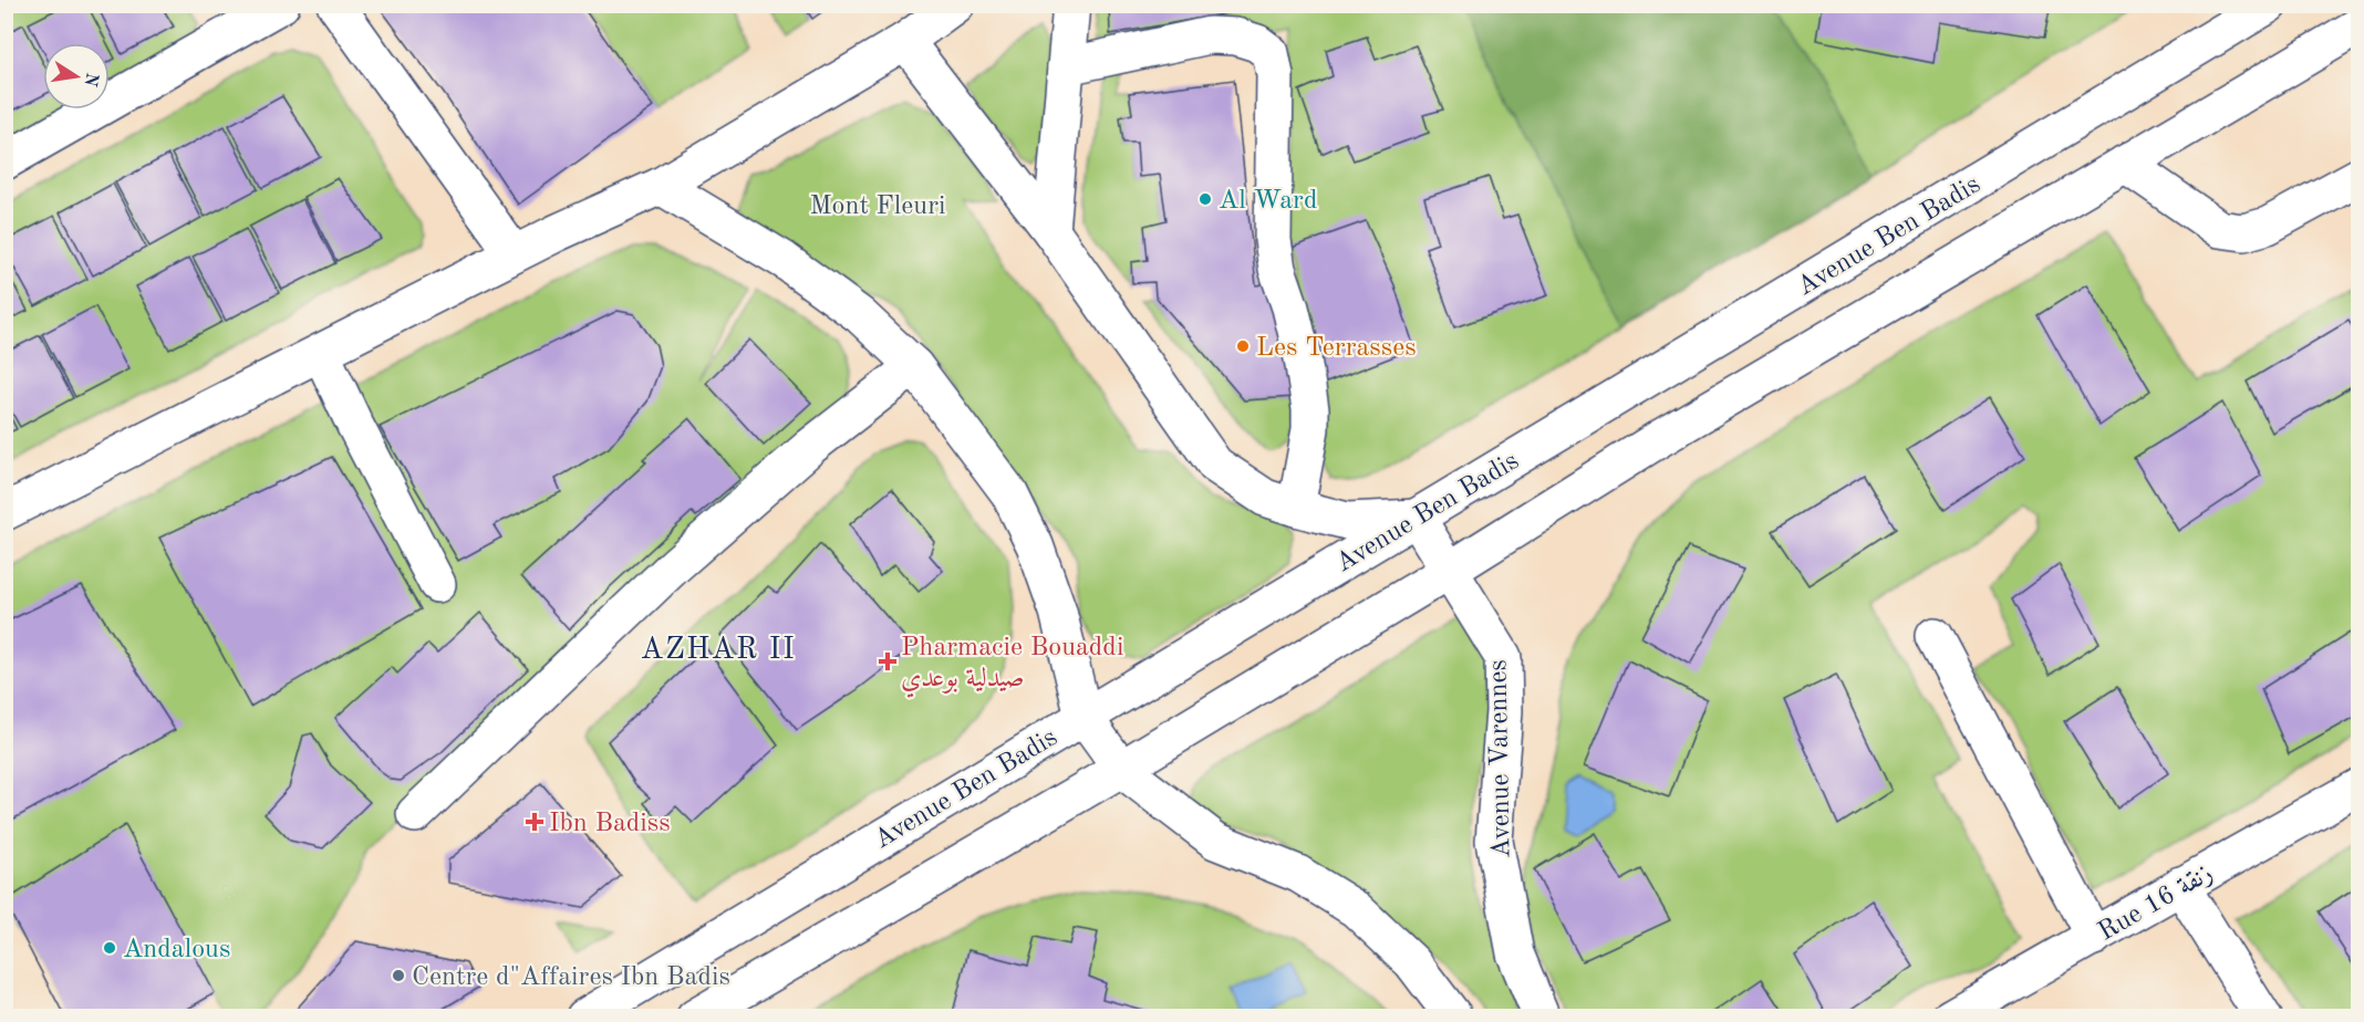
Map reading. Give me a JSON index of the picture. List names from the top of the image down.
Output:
{
  "streets": {
    "street": ["Avenue Ben Badis", "Avenue Varennes", "Rue 16 زنقة"]
  },
  "crossings": [
    ["Avenue Ben Badis", "Avenue Varennes"]
  ],
  "districts": ["AZHAR II"],
  "parks": ["Mont Fleuri"],
  "places": {
    "other": [
      "Al Ward",
      "Les Terrasses",
      "Andalous",
      "Centre d\"Affaires Ibn Badis"
    ],
    "health": ["Pharmacie Bouaddi صيدلية بوعدي", "Ibn Badiss"]
  },
  "north": "right"
}
